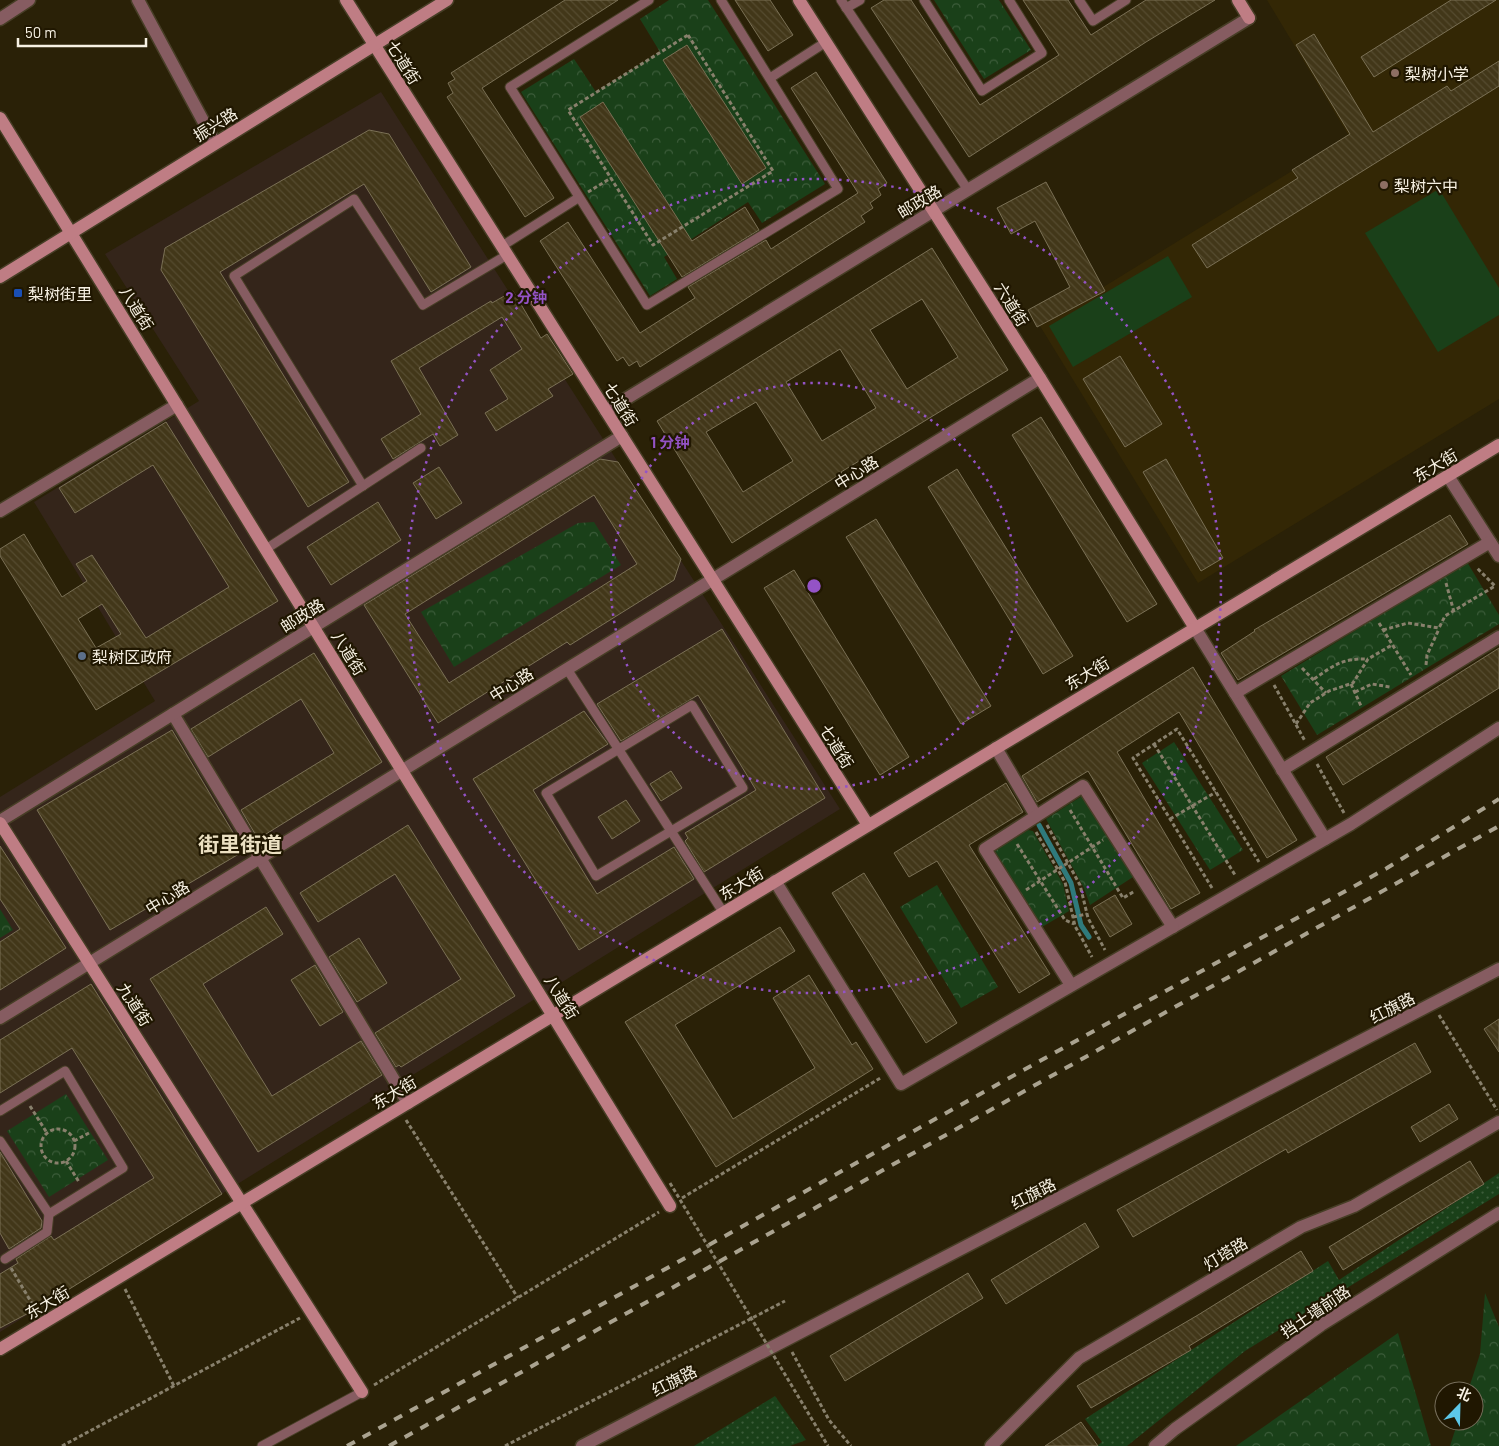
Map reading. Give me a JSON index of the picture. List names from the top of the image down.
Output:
{
  "streets": {
    "street": [
      "七道街",
      "振兴路",
      "邮政路",
      "六道街",
      "八道街",
      "东大街",
      "中心路",
      "九道街",
      "红旗路",
      "灯塔路",
      "挡土墙前路"
    ]
  },
  "crossings": [
    ["七道街", "振兴路"],
    ["七道街", "邮政路"],
    ["七道街", "东大街"],
    ["七道街", "中心路"],
    ["振兴路", "八道街"],
    ["邮政路", "六道街"],
    ["邮政路", "八道街"],
    ["邮政路", "九道街"],
    ["六道街", "东大街"],
    ["六道街", "中心路"],
    ["八道街", "东大街"],
    ["八道街", "中心路"],
    ["东大街", "九道街"],
    ["中心路", "九道街"]
  ],
  "districts": ["街里街道"],
  "places": {
    "other": ["梨树小学", "梨树六中", "梨树区政府"],
    "transit": ["梨树街里"]
  },
  "scale_bar": "50 m",
  "north": "top right",
  "rings": ["2 分钟", "1 分钟"]
}
